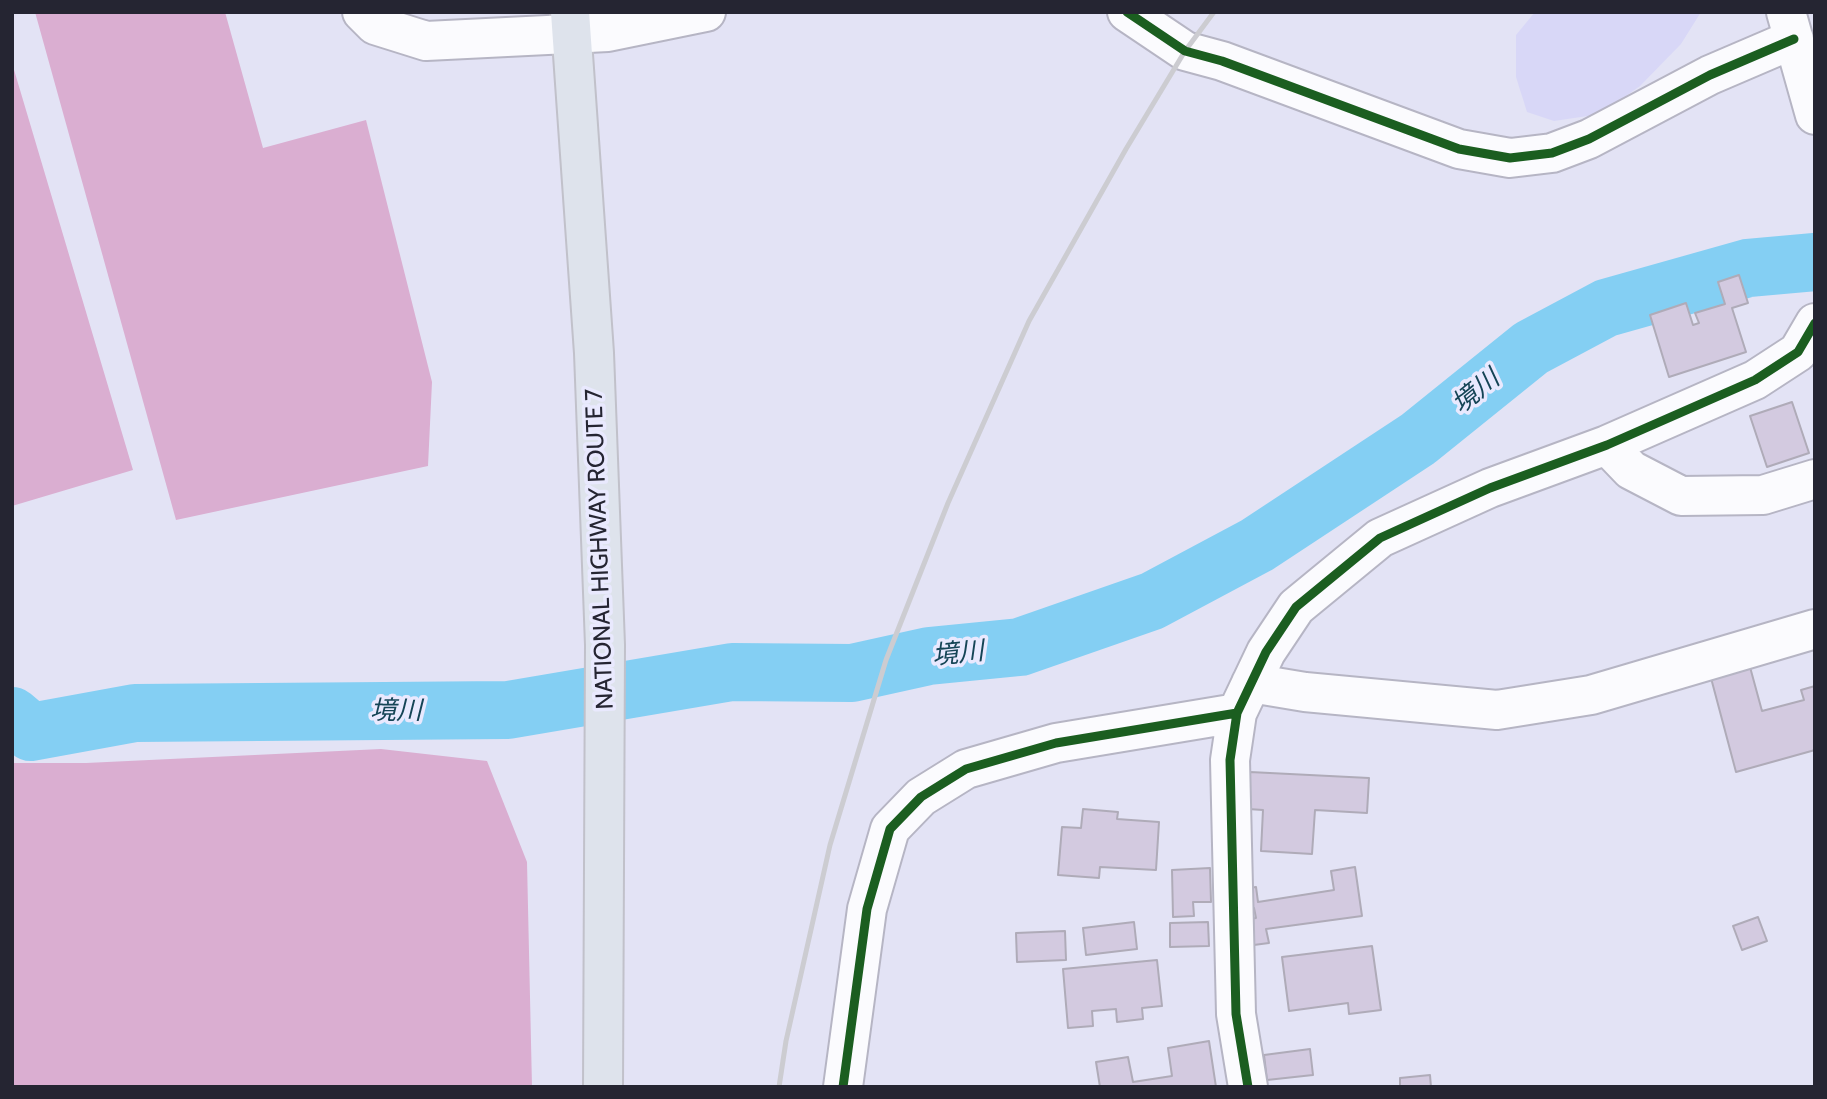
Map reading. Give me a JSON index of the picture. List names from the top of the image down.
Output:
{
  "streets": {
    "highway": ["NATIONAL HIGHWAY ROUTE 7"]
  },
  "water": ["境川"]
}
